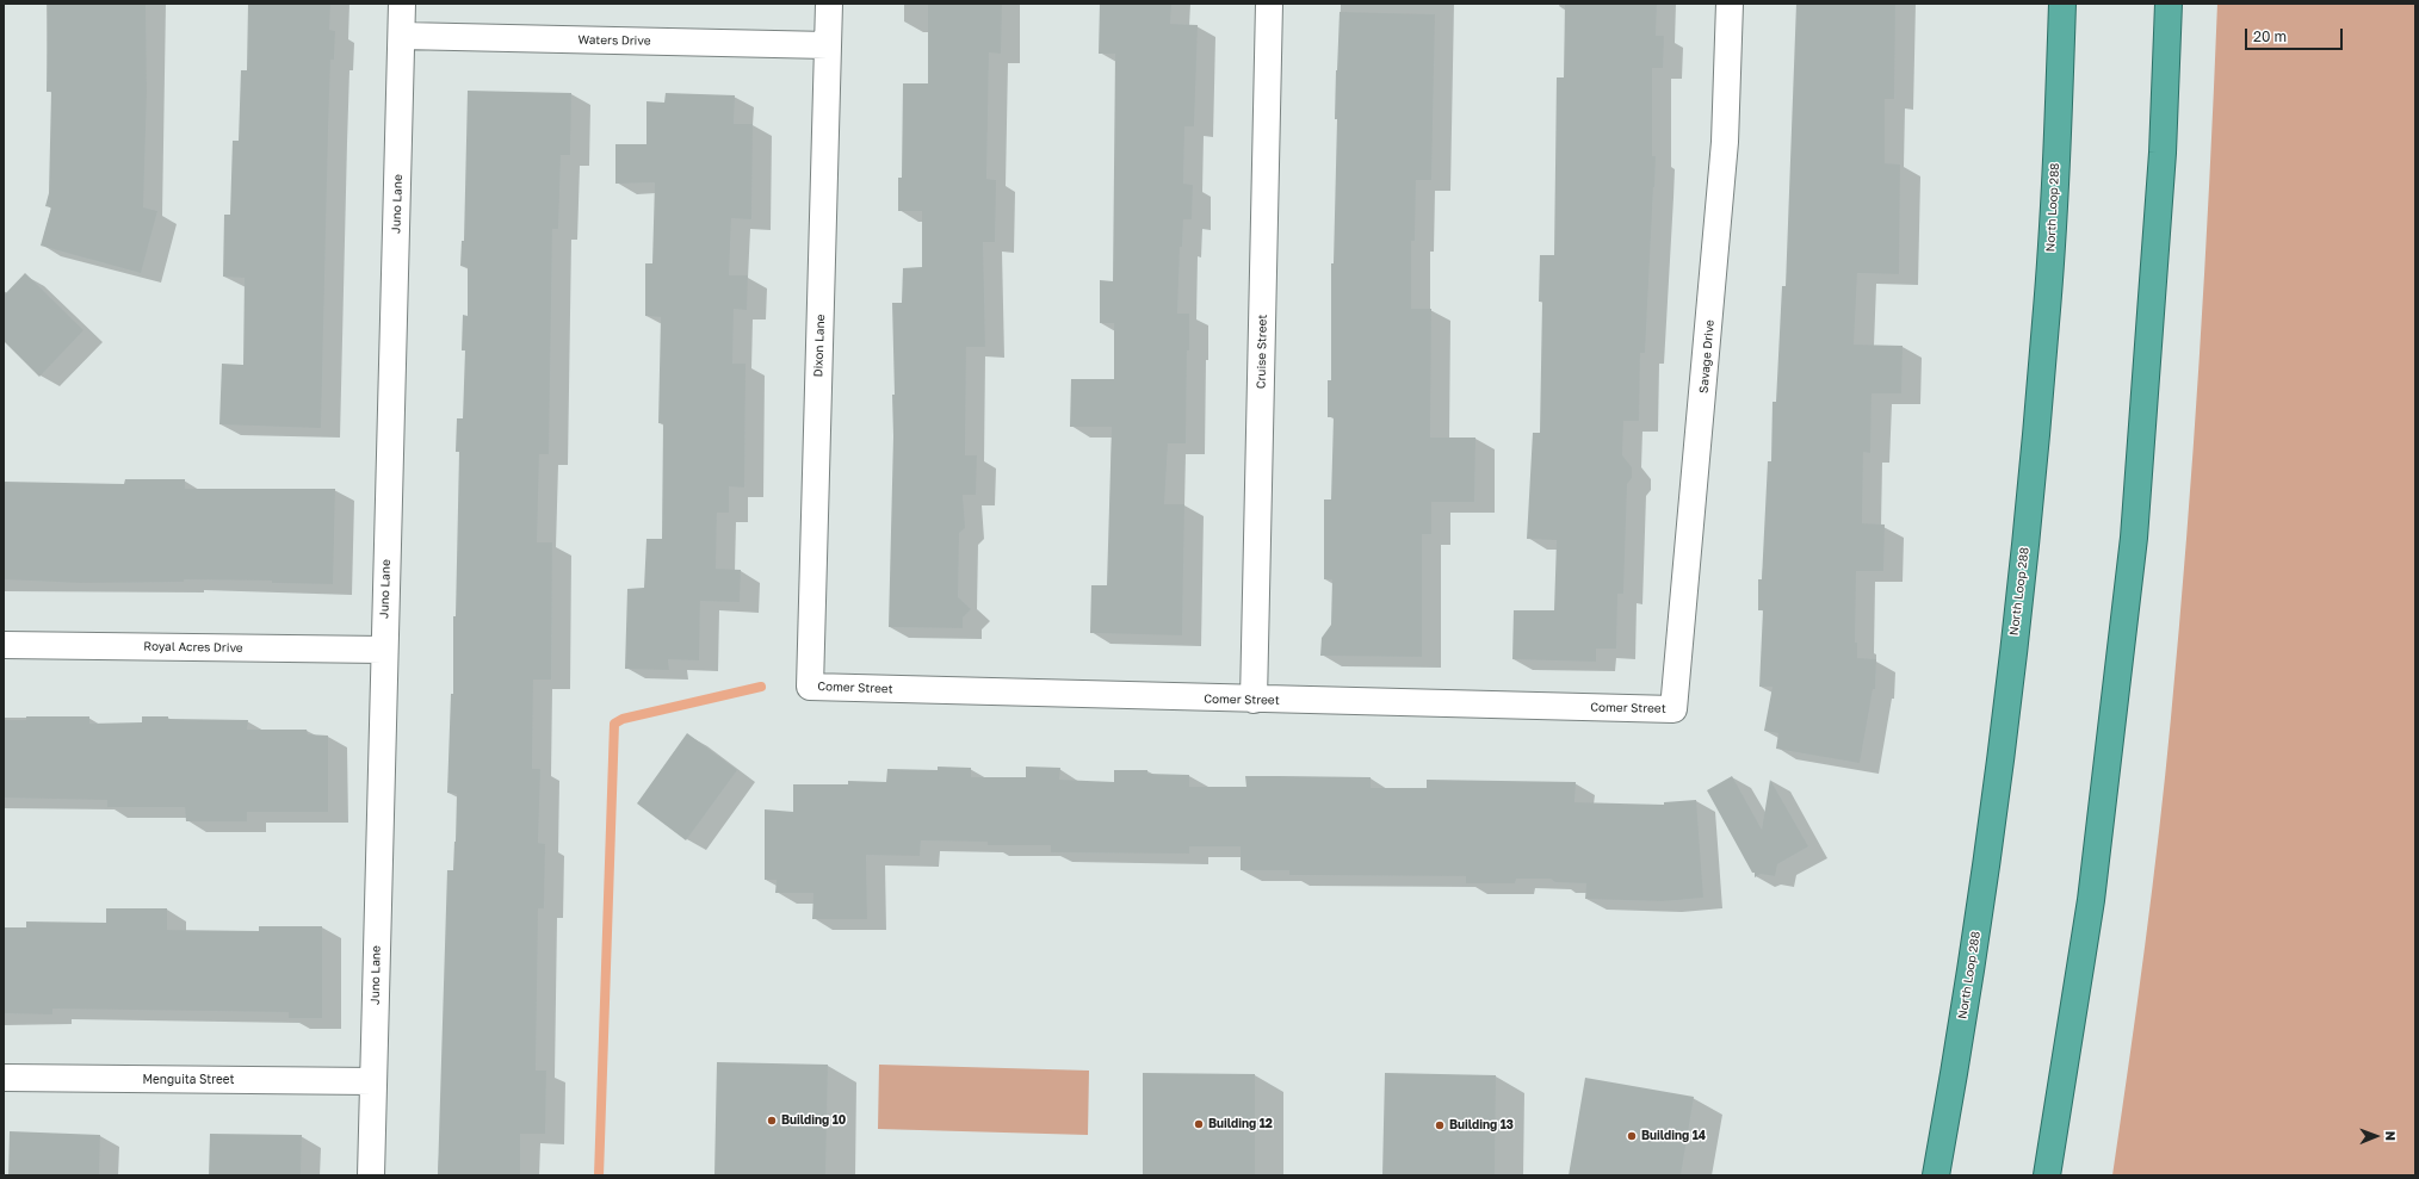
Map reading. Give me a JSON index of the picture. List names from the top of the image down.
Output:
{
  "streets": {
    "highway": ["North Loop 288"],
    "street": [
      "Waters Drive",
      "Juno Lane",
      "Dixon Lane",
      "Cruise Street",
      "Savage Drive",
      "Royal Acres Drive",
      "Comer Street",
      "Menguita Street"
    ]
  },
  "crossings": [
    ["Waters Drive", "Juno Lane"],
    ["Waters Drive", "Dixon Lane"],
    ["Juno Lane", "Royal Acres Drive"],
    ["Juno Lane", "Menguita Street"],
    ["Dixon Lane", "Comer Street"],
    ["Cruise Street", "Comer Street"],
    ["Savage Drive", "Comer Street"]
  ],
  "places": [
    "Building 10",
    "Building 12",
    "Building 13",
    "Building 14"
  ],
  "scale_bar": "20 m",
  "north": "right"
}
